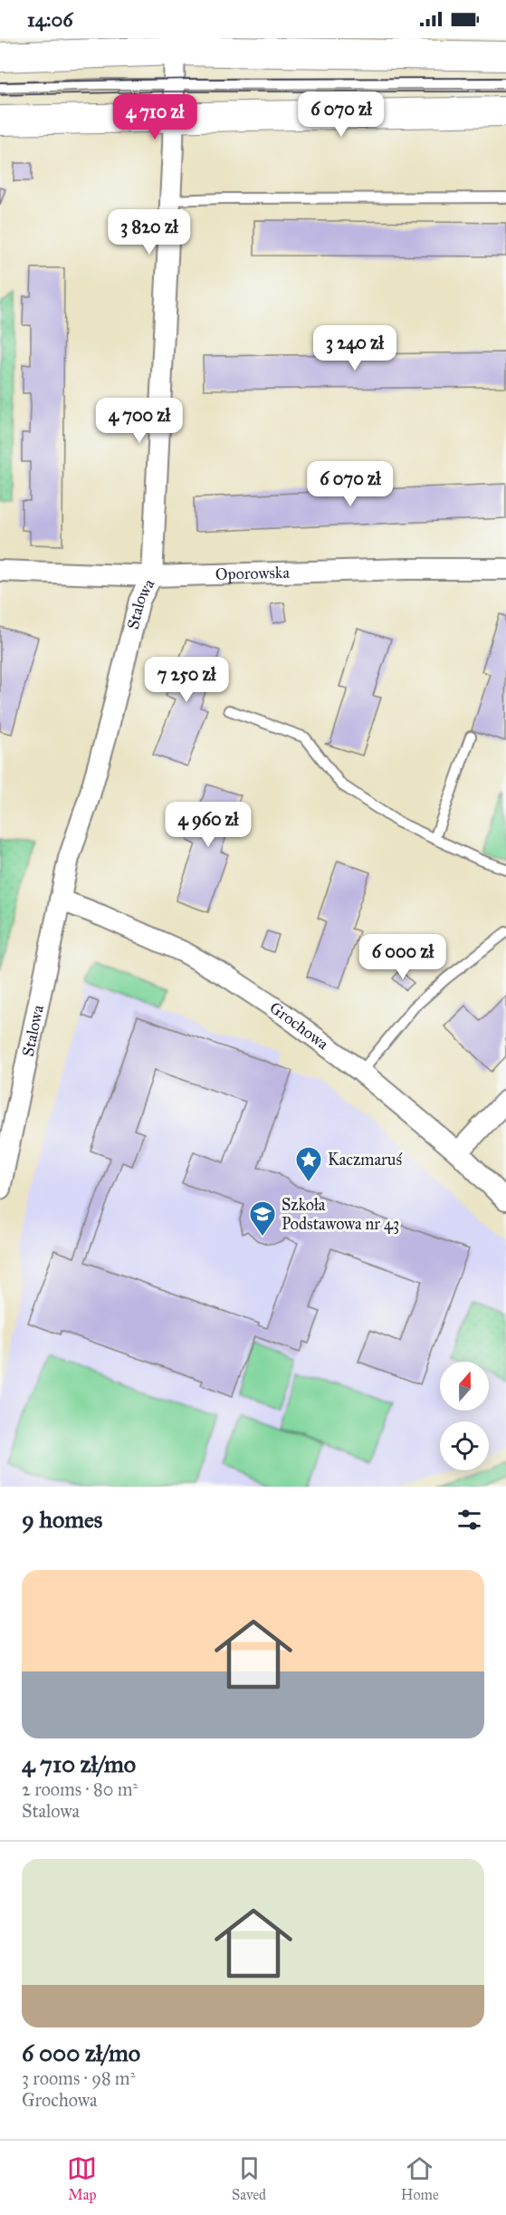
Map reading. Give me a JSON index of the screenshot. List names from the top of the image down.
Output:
{
  "streets": {
    "street": ["Oporowska", "Stalowa", "Grochowa"]
  },
  "crossings": [
    ["Oporowska", "Stalowa"],
    ["Stalowa", "Grochowa"]
  ],
  "places": {
    "place": ["Kaczmaruś"],
    "school or university": ["Szkoła Podstawowa nr 43"]
  },
  "north": "top",
  "page": {
    "status": "14:06",
    "price": [
      "6 070 zł",
      "4 710 zł",
      "3 820 zł",
      "3 240 zł",
      "4 700 zł",
      "6 070 zł",
      "7 250 zł",
      "4 960 zł",
      "6 000 zł"
    ],
    "heading": "9 homes",
    "list": [
      {
        "name": "4 710 zł/mo",
        "note": "2 rooms · 80 m² · Stalowa"
      },
      {
        "name": "6 000 zł/mo",
        "note": "3 rooms · 98 m² · Grochowa"
      }
    ],
    "tabs": ["Map", "Saved", "Home"]
  }
}
